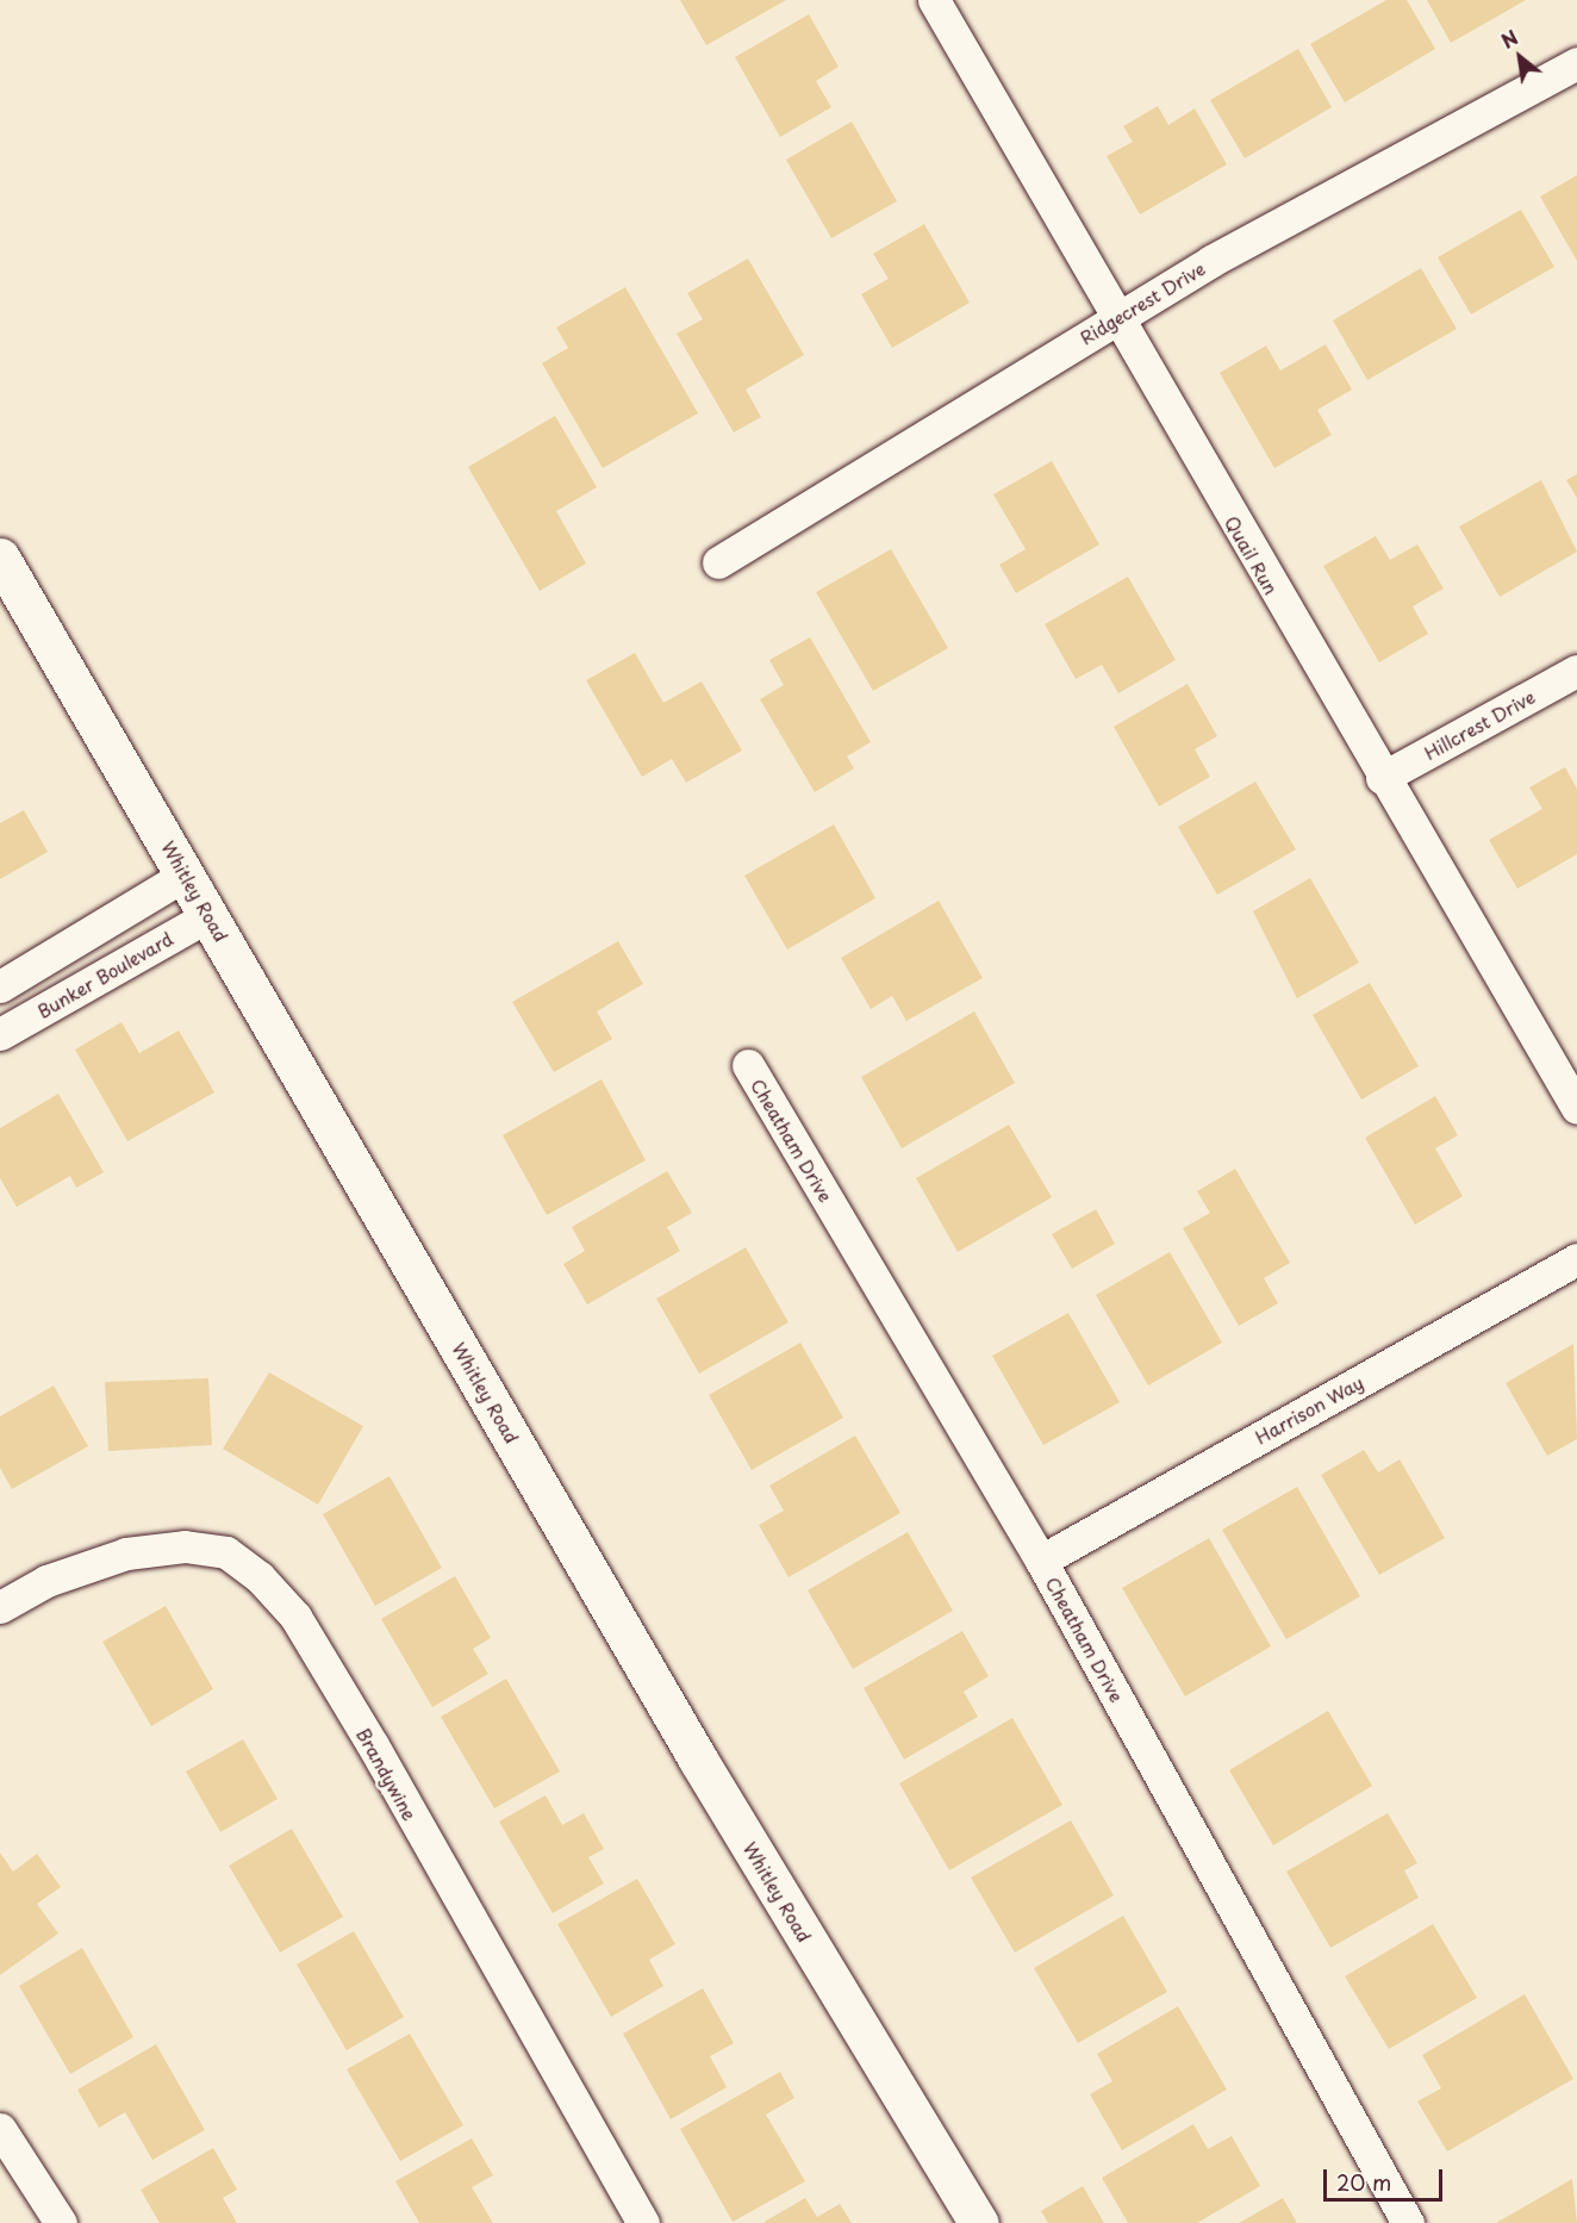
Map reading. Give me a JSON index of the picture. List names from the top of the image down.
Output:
{
  "streets": {
    "street": [
      "Ridgecrest Drive",
      "Quail Run",
      "Hillcrest Drive",
      "Whitley Road",
      "Bunker Boulevard",
      "Cheatham Drive",
      "Harrison Way",
      "Brandywine"
    ]
  },
  "crossings": [
    ["Ridgecrest Drive", "Quail Run"],
    ["Quail Run", "Hillcrest Drive"],
    ["Whitley Road", "Bunker Boulevard"],
    ["Cheatham Drive", "Harrison Way"]
  ],
  "scale_bar": "20 m",
  "north": "top left"
}
